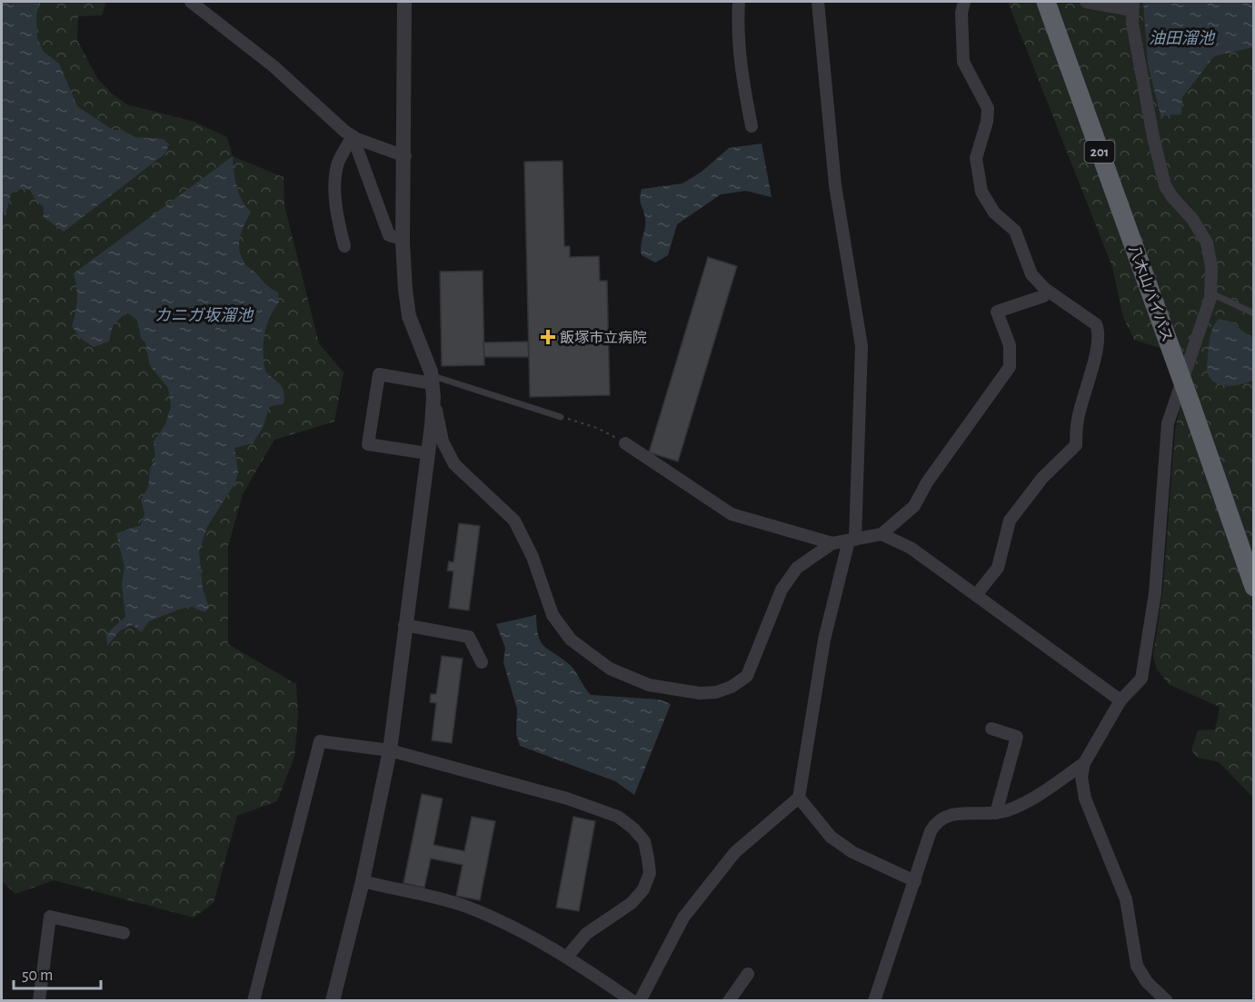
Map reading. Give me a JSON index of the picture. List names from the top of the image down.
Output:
{
  "streets": {
    "highway": ["201", "八木山バイパス"]
  },
  "water": ["油田溜池", "カニガ坂溜池"],
  "places": {
    "health": ["飯塚市立病院"]
  },
  "scale_bar": "50 m"
}
